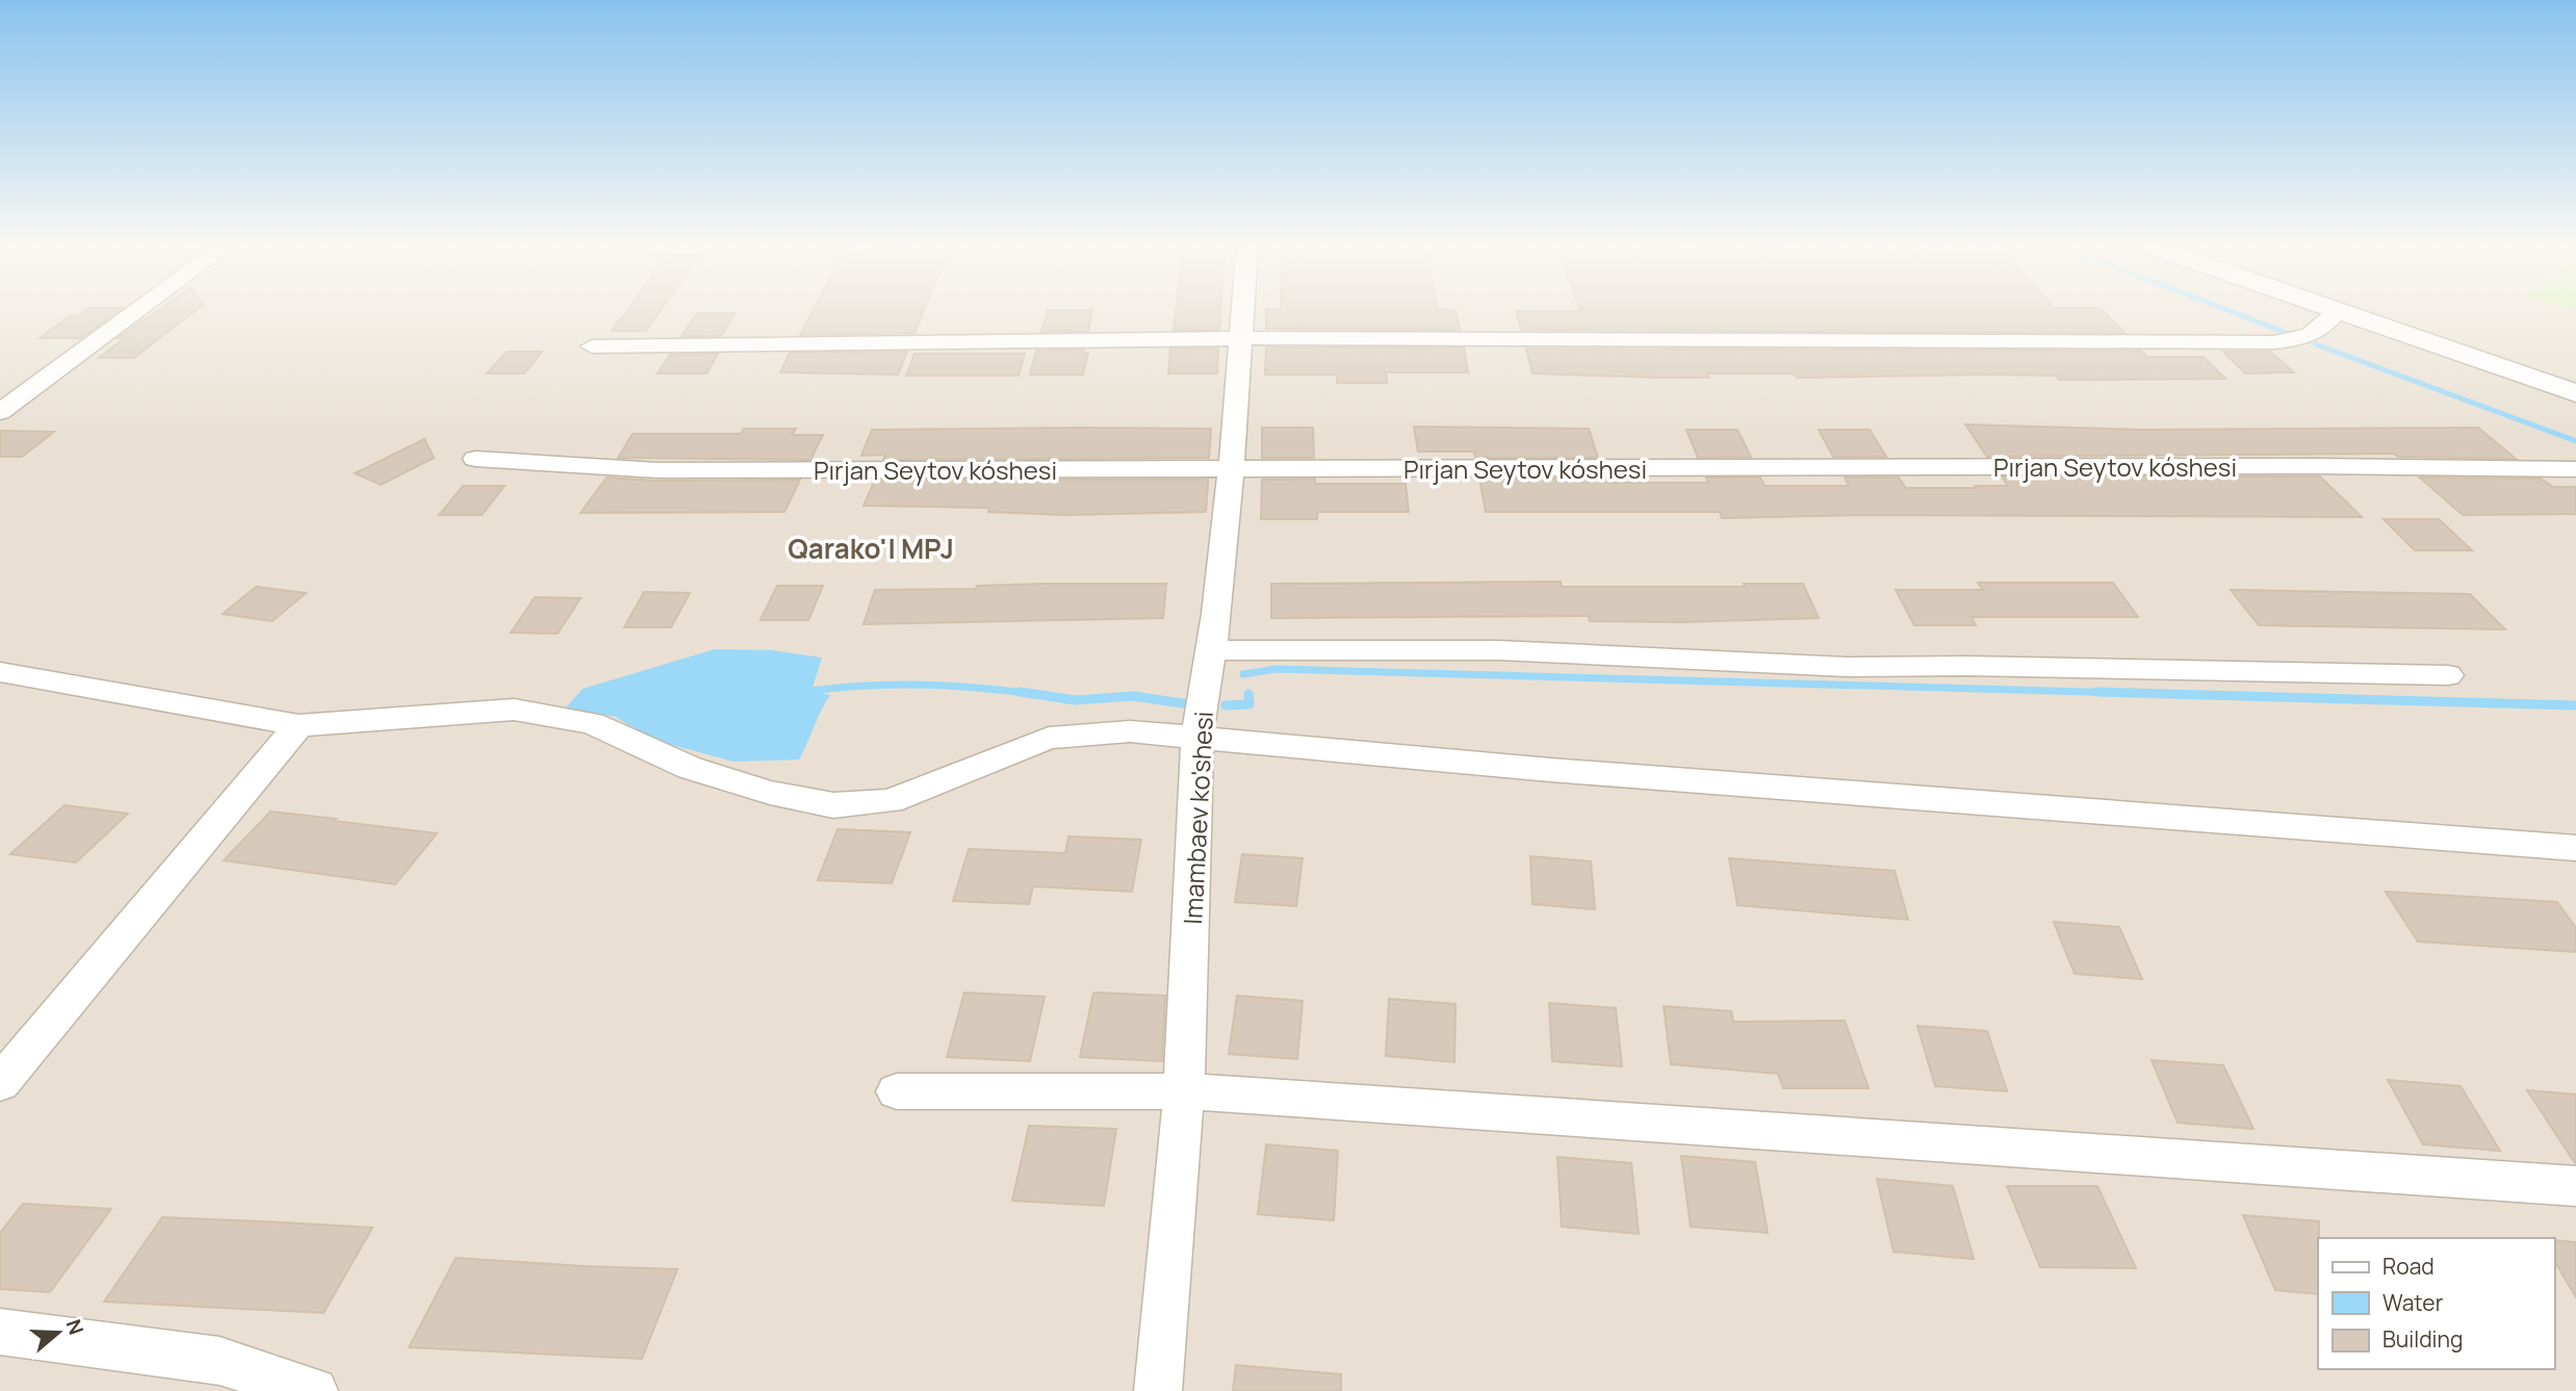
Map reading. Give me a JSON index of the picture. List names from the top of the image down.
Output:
{
  "streets": {
    "street": ["Pırjan Seytov kóshesi", "Imambaev ko'shesi"]
  },
  "crossings": [
    ["Pırjan Seytov kóshesi", "Imambaev ko'shesi"]
  ],
  "districts": ["Qarako'l MPJ"],
  "legend": ["Road", "Water", "Building"],
  "north": "right"
}
